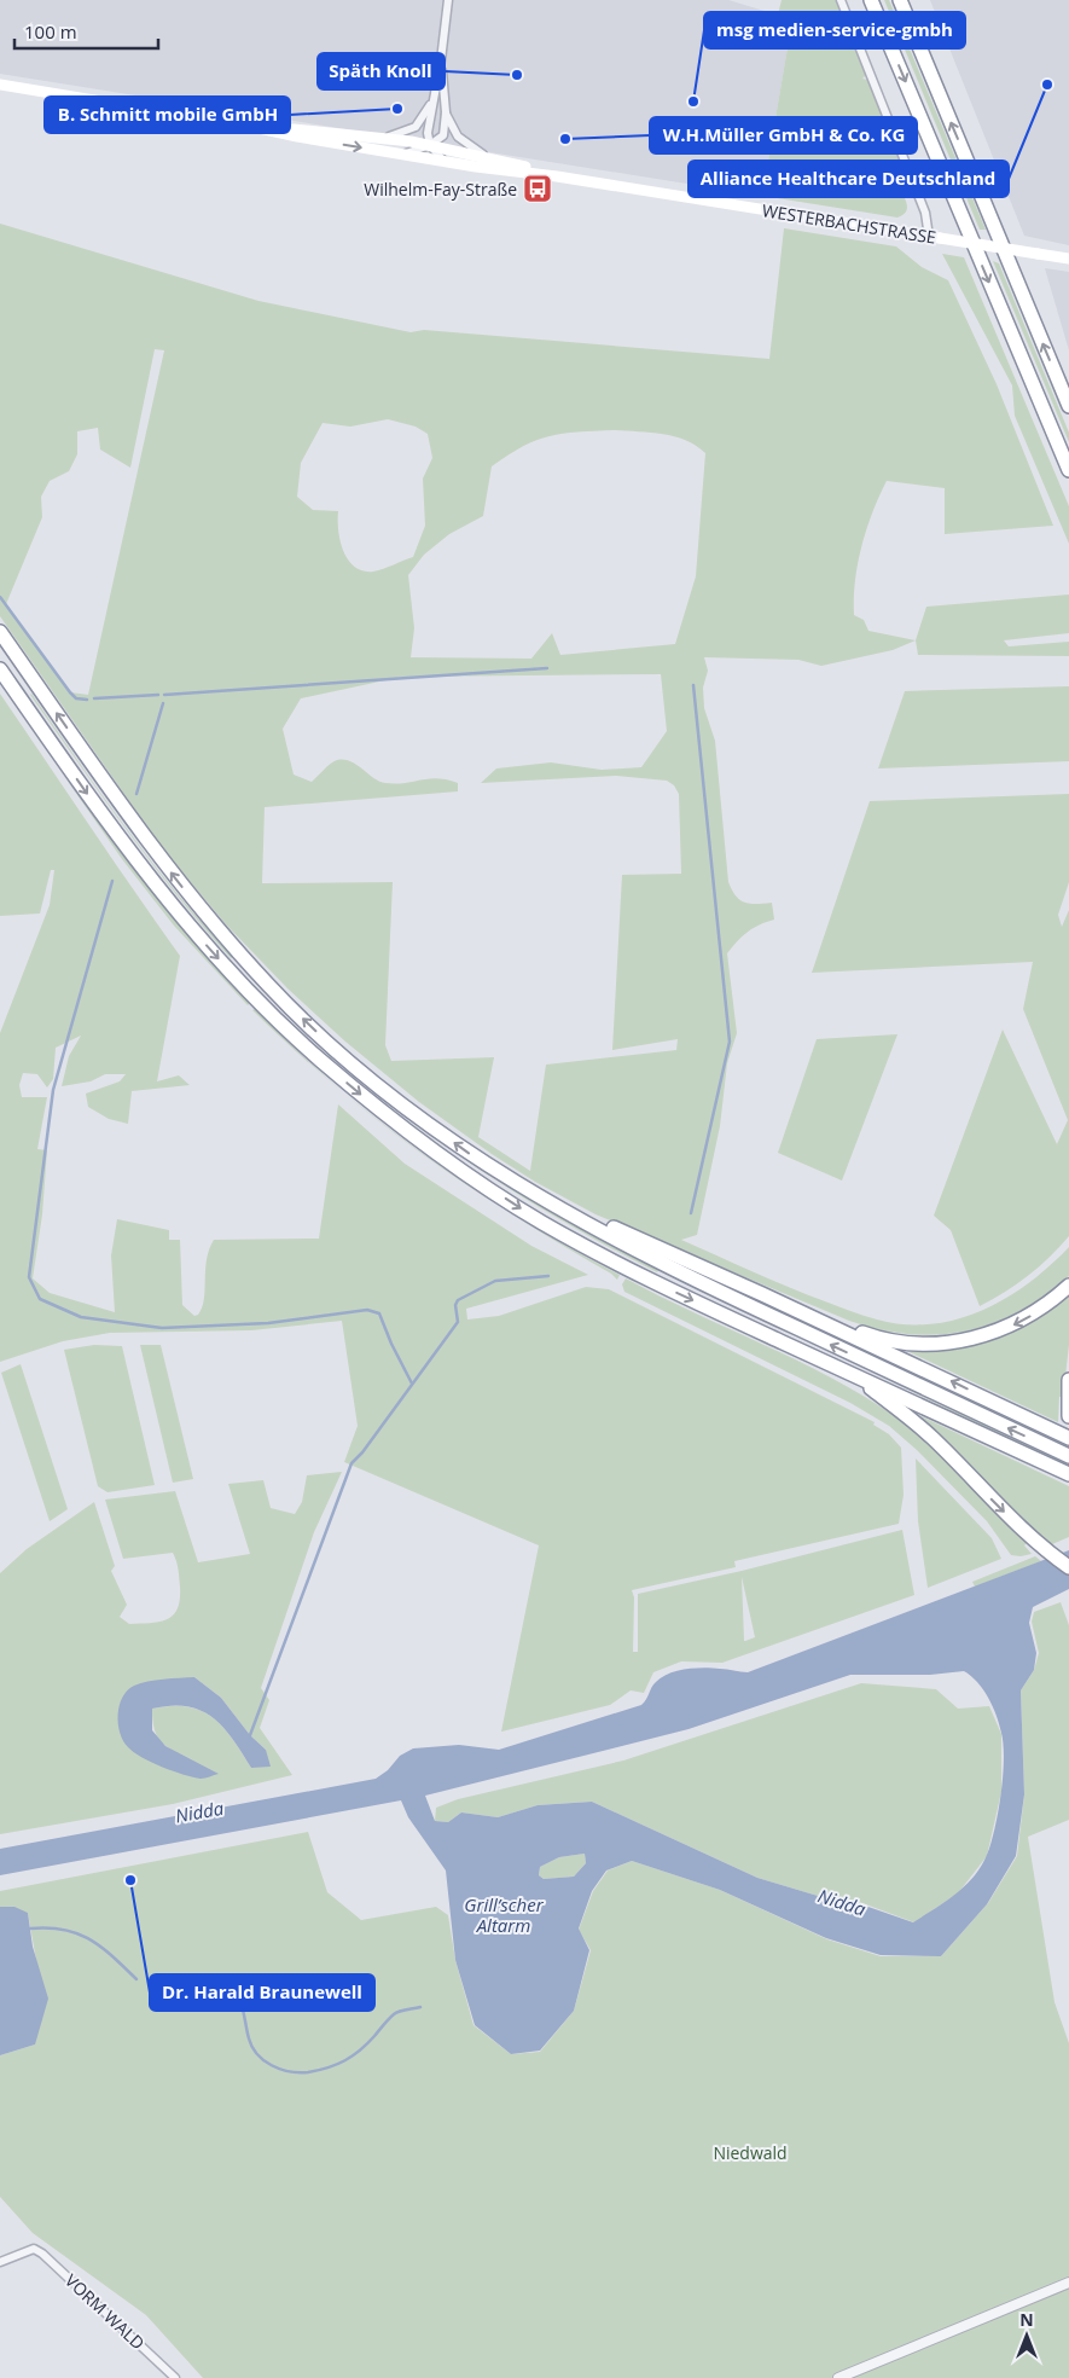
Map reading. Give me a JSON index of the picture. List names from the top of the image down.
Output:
{
  "streets": {
    "main road": ["WESTERBACHSTRASSE"],
    "street": ["VORM WALD"]
  },
  "water": ["Nidda", "Grill’scher Altarm"],
  "parks": ["Niedwald"],
  "places": {
    "other": [
      "Späth Knoll",
      "Alliance Healthcare Deutschland",
      "msg medien-service-gmbh",
      "B. Schmitt mobile GmbH",
      "W.H.Müller GmbH & Co. KG",
      "Dr. Harald Braunewell"
    ],
    "bus stop": ["Wilhelm-Fay-Straße"]
  },
  "scale_bar": "100 m",
  "north": "top"
}
